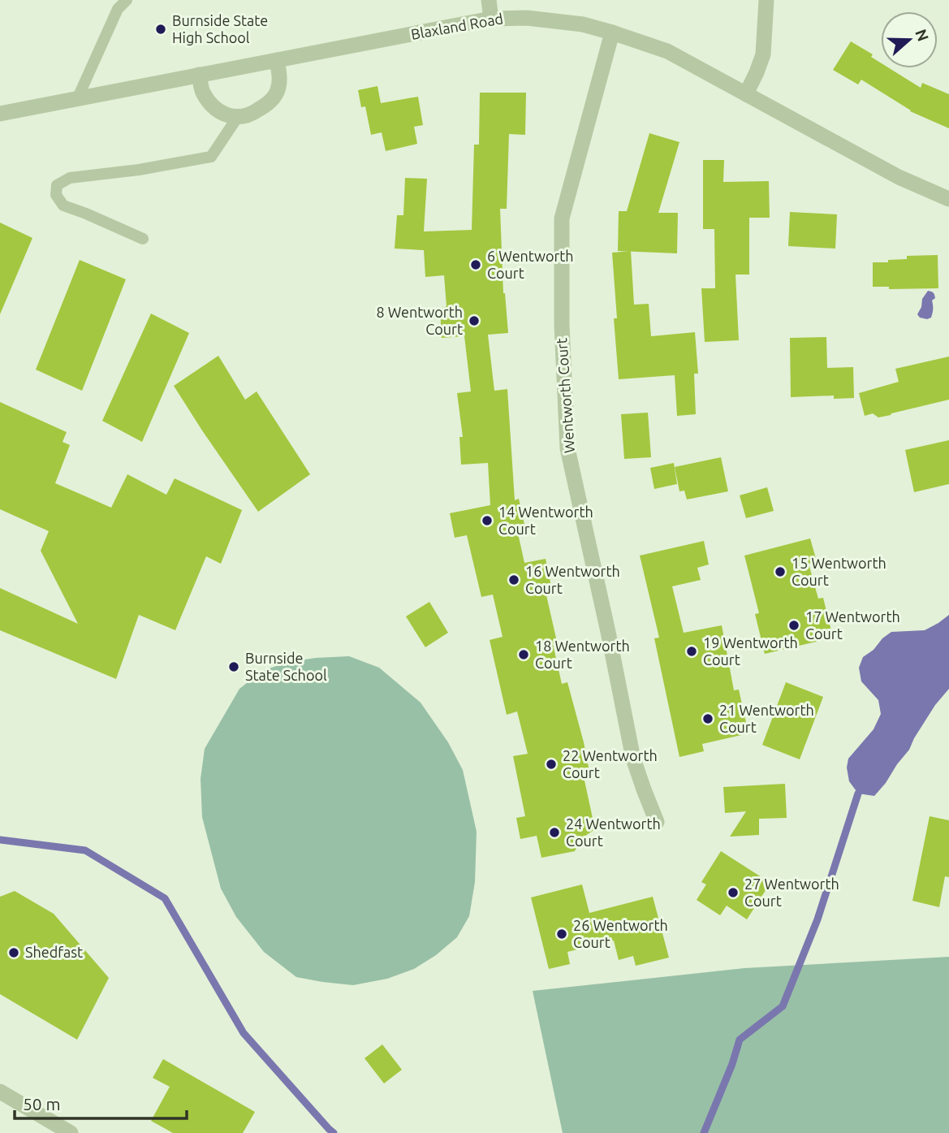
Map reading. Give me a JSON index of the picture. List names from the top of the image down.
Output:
{
  "streets": {
    "street": ["Blaxland Road", "Wentworth Court"]
  },
  "crossings": [
    ["Blaxland Road", "Wentworth Court"]
  ],
  "places": [
    "Burnside State High School",
    "6 Wentworth Court",
    "8 Wentworth Court",
    "14 Wentworth Court",
    "15 Wentworth Court",
    "16 Wentworth Court",
    "17 Wentworth Court",
    "19 Wentworth Court",
    "18 Wentworth Court",
    "Burnside State School",
    "21 Wentworth Court",
    "22 Wentworth Court",
    "24 Wentworth Court",
    "27 Wentworth Court",
    "26 Wentworth Court",
    "Shedfast"
  ],
  "scale_bar": "50 m",
  "north": "right"
}
